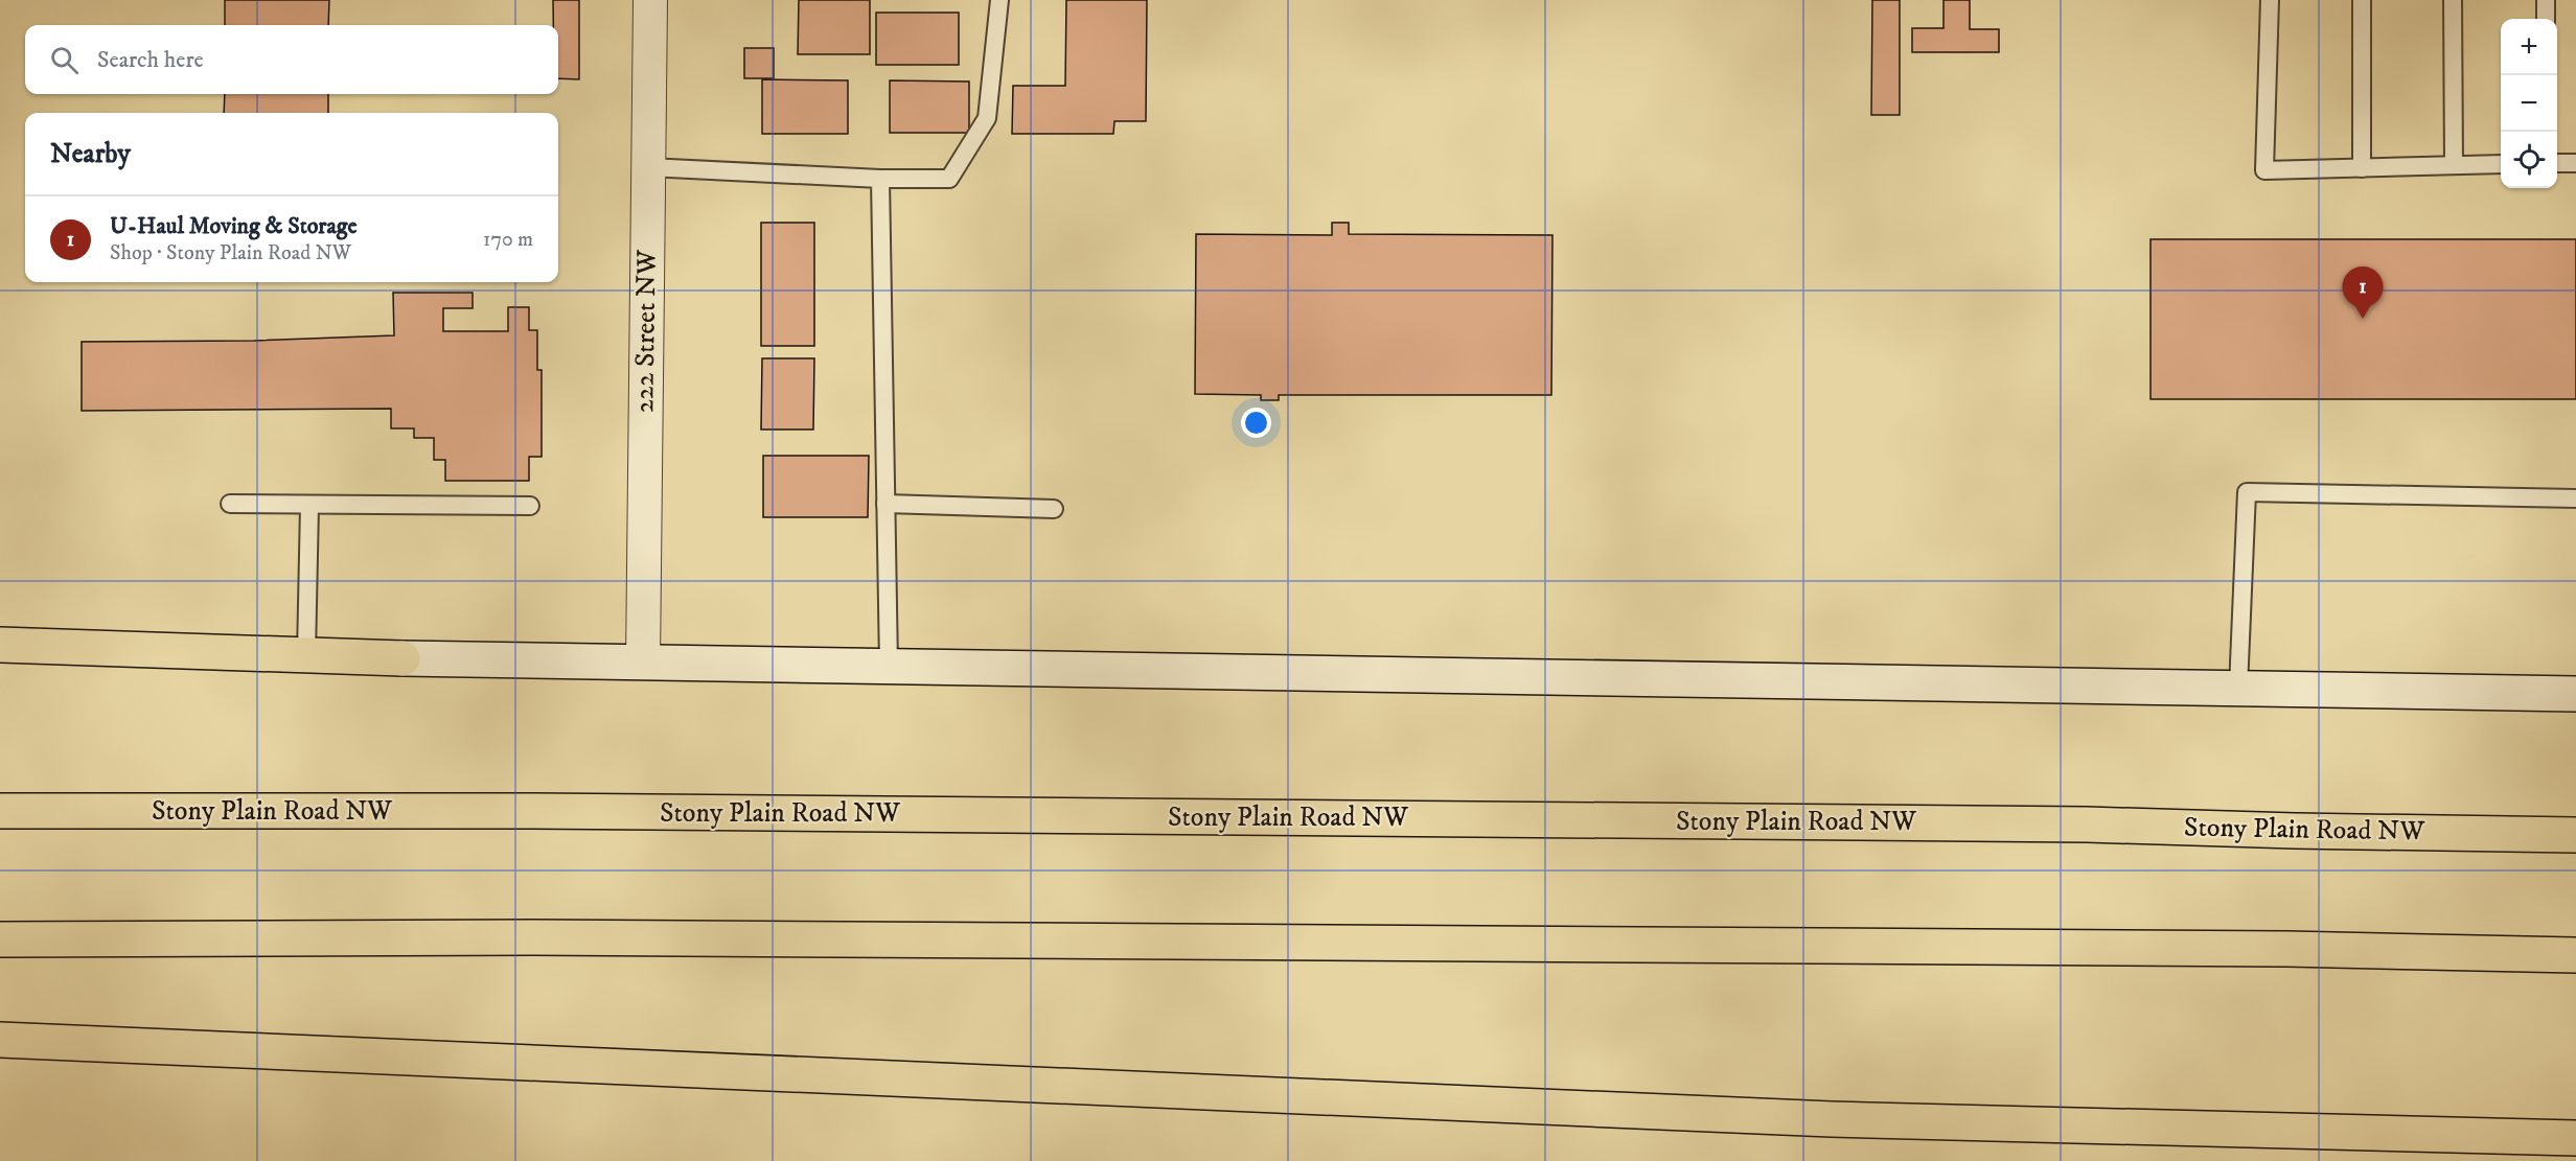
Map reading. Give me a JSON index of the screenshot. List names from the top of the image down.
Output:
{
  "streets": {
    "main road": ["Stony Plain Road NW"],
    "street": ["222 Street NW"]
  },
  "page": {
    "map_buttons": ["+", "−"],
    "search": "Search here",
    "heading": "Nearby",
    "list": [
      {
        "mark": "1",
        "name": "U-Haul Moving & Storage",
        "note": "Shop · Stony Plain Road NW",
        "value": "170 m"
      }
    ],
    "pins": "1"
  }
}
